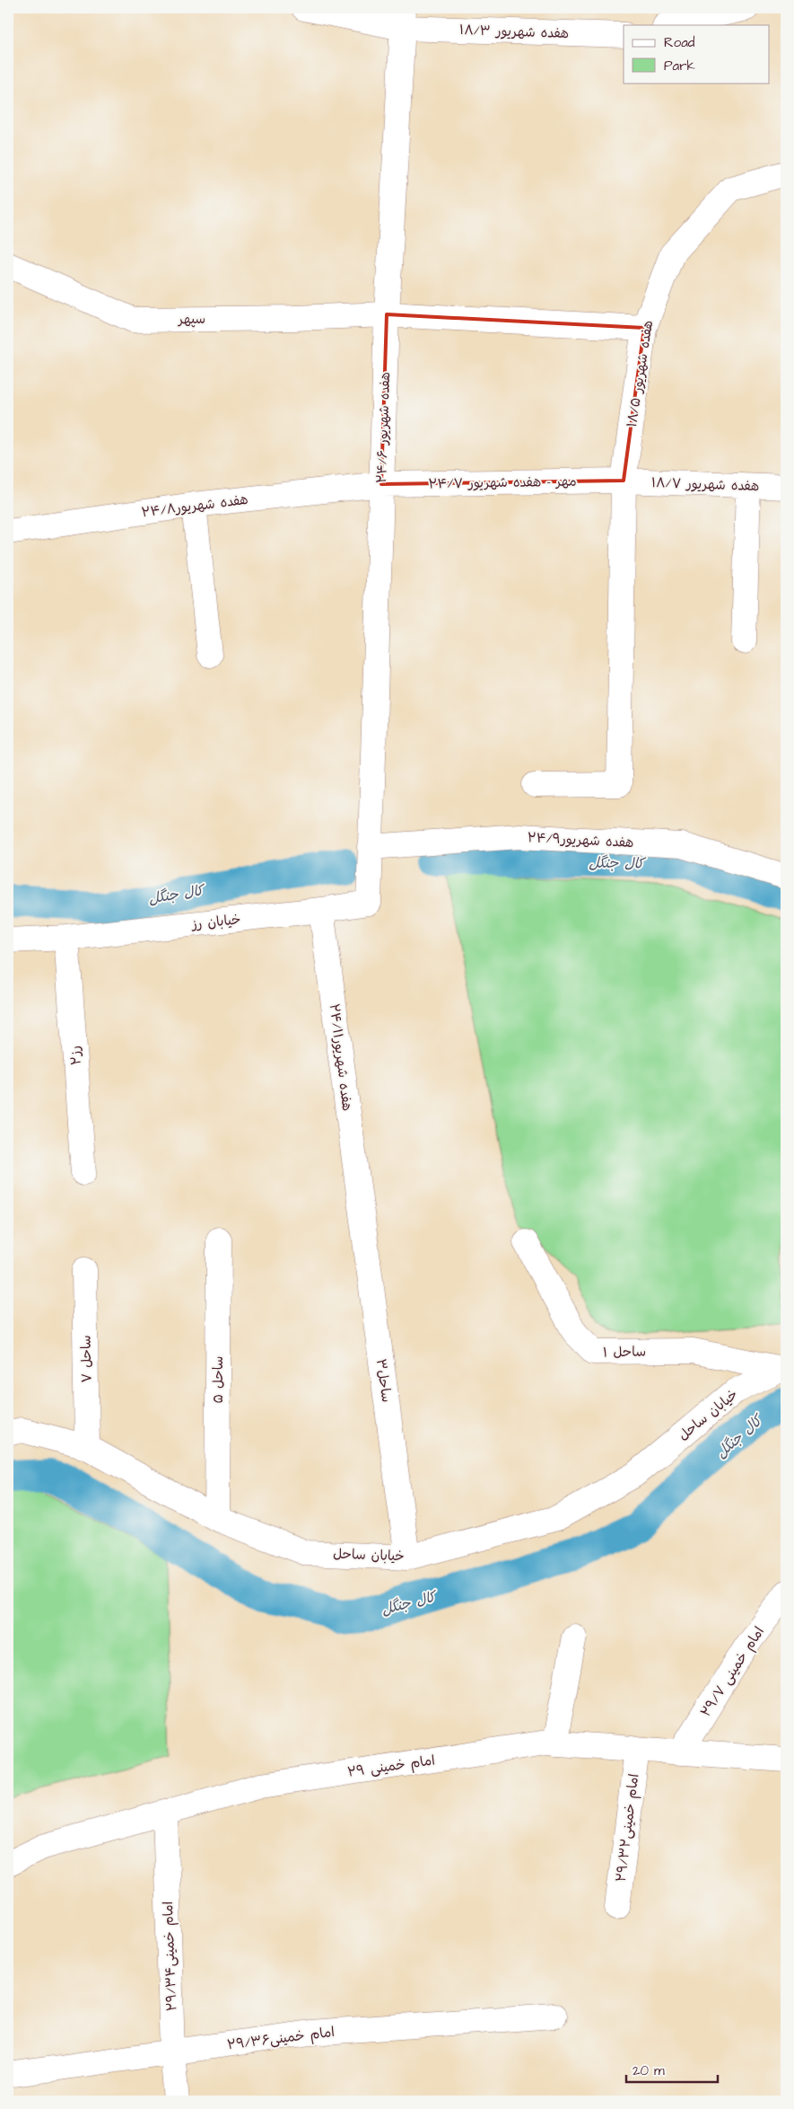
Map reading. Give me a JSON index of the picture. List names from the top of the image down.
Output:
{
  "streets": {
    "street": [
      "هفده شهریور ۱۸/۳",
      "سپهر",
      "هفده شهریور ۱۸/۵",
      "هفده شهریور ۲۴/۶",
      "مهر - هفده شهریور ۲۴/۷",
      "هفده شهریور ۱۸/۷",
      "هفده شهریور۲۴/۸",
      "هفده شهریور۲۴/۹",
      "خیابان رز",
      "رز۲",
      "هفده شهریور۲۴/۱۱",
      "ساحل ۱",
      "ساحل ۷",
      "ساحل ۵",
      "ساحل۳",
      "خیابان ساحل",
      "امام خمینی ۲۹/۷",
      "امام خمینی ۲۹",
      "امام خمینی۲۹/۳۲",
      "امام خمینی۲۹/۳۴",
      "امام خمینی۲۹/۳۶"
    ]
  },
  "crossings": [
    ["هفده شهریور ۱۸/۳", "هفده شهریور ۲۴/۶"],
    ["سپهر", "هفده شهریور ۱۸/۵"],
    ["سپهر", "هفده شهریور ۲۴/۶"],
    ["هفده شهریور ۱۸/۵", "مهر - هفده شهریور ۲۴/۷"],
    ["هفده شهریور ۱۸/۵", "هفده شهریور ۱۸/۷"],
    ["هفده شهریور ۲۴/۶", "مهر - هفده شهریور ۲۴/۷"],
    ["هفده شهریور ۲۴/۶", "هفده شهریور۲۴/۸"],
    ["هفده شهریور ۲۴/۶", "هفده شهریور۲۴/۹"],
    ["هفده شهریور ۲۴/۶", "خیابان رز"],
    ["مهر - هفده شهریور ۲۴/۷", "هفده شهریور ۱۸/۷"],
    ["مهر - هفده شهریور ۲۴/۷", "هفده شهریور۲۴/۸"],
    ["هفده شهریور۲۴/۹", "خیابان رز"],
    ["خیابان رز", "رز۲"],
    ["خیابان رز", "هفده شهریور۲۴/۱۱"],
    ["هفده شهریور۲۴/۱۱", "ساحل۳"],
    ["ساحل ۱", "خیابان ساحل"],
    ["ساحل ۷", "خیابان ساحل"],
    ["ساحل ۵", "خیابان ساحل"],
    ["ساحل۳", "خیابان ساحل"],
    ["امام خمینی ۲۹/۷", "امام خمینی ۲۹"],
    ["امام خمینی ۲۹", "امام خمینی۲۹/۳۲"],
    ["امام خمینی ۲۹", "امام خمینی۲۹/۳۴"],
    ["امام خمینی۲۹/۳۴", "امام خمینی۲۹/۳۶"]
  ],
  "water": ["کال جنگل"],
  "legend": ["Road", "Park"],
  "scale_bar": "20 m"
}
